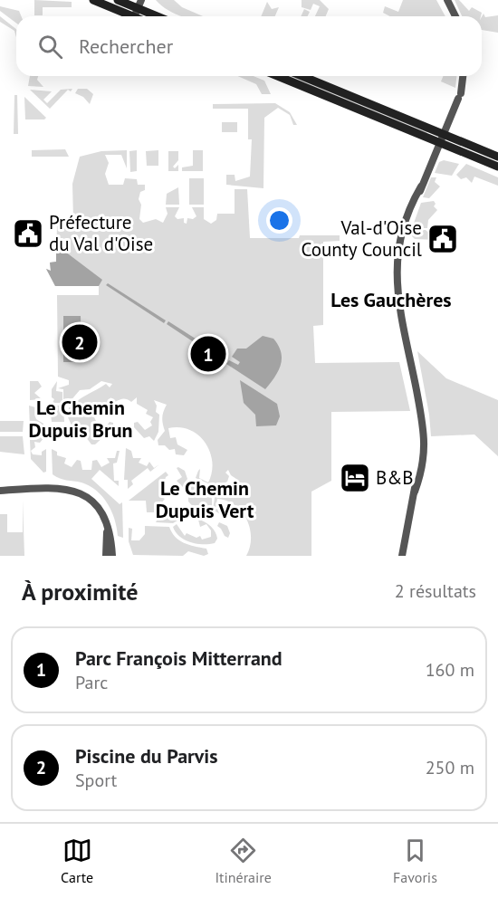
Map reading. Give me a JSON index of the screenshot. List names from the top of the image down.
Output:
{
  "districts": ["Les Gauchères", "Le Chemin Dupuis Brun", "Le Chemin Dupuis Vert"],
  "places": {
    "public building": ["Préfecture du Val d'Oise", "Val-d'Oise County Council"],
    "hotel": ["B&B"]
  },
  "page": {
    "search": "Rechercher",
    "pins": ["2", "1"],
    "heading": ["À proximité", "2 résultats"],
    "list": [
      {
        "mark": "1",
        "name": "Parc François Mitterrand",
        "note": "Parc",
        "value": "160 m"
      },
      {
        "mark": "2",
        "name": "Piscine du Parvis",
        "note": "Sport",
        "value": "250 m"
      }
    ],
    "nav": ["Carte", "Itinéraire", "Favoris"]
  }
}
